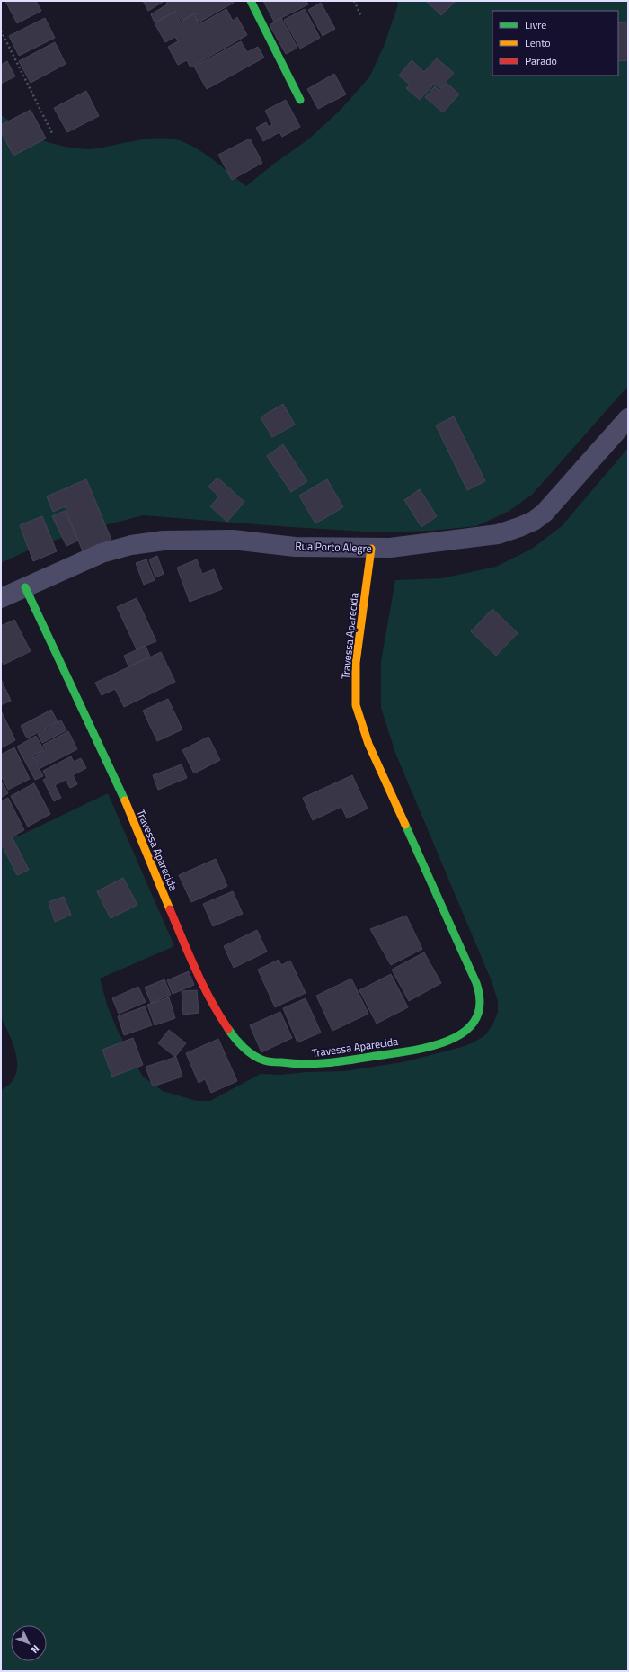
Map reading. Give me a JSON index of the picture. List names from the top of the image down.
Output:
{
  "streets": {
    "street": ["Rua Porto Alegre", "Travessa Aparecida"]
  },
  "crossings": [
    ["Rua Porto Alegre", "Travessa Aparecida"]
  ],
  "legend": ["Livre", "Lento", "Parado"],
  "north": "bottom right"
}
